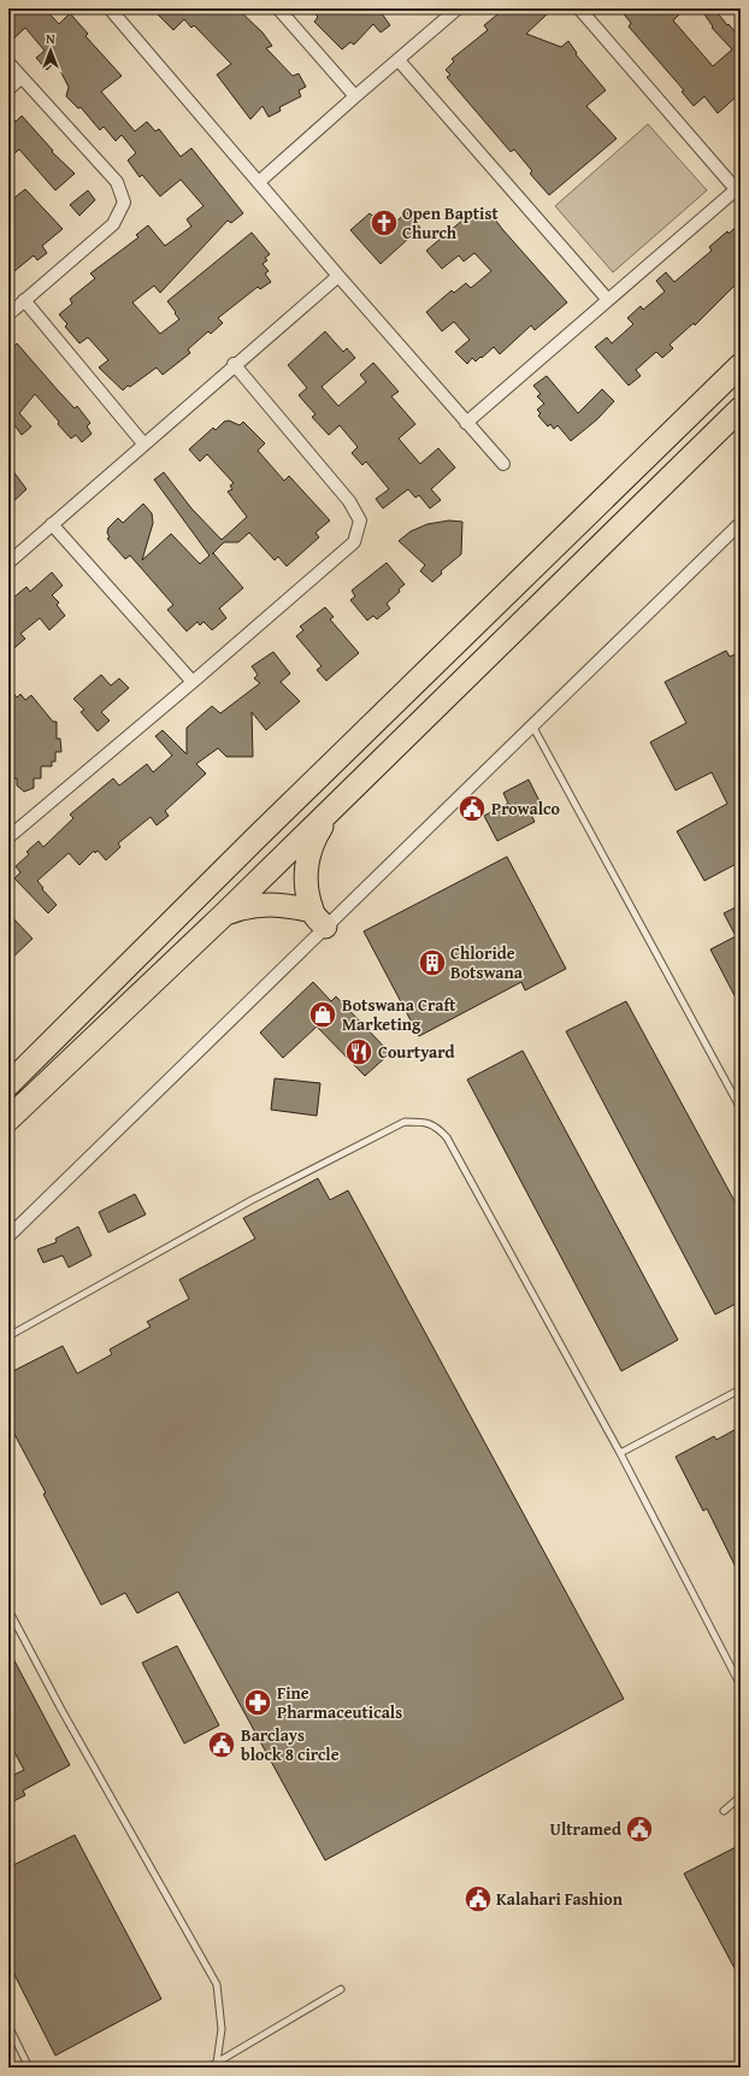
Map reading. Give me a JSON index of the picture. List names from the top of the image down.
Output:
{
  "places": {
    "church": ["Open Baptist Church"],
    "public building": [
      "Prowalco",
      "Barclays block 8 circle",
      "Ultramed",
      "Kalahari Fashion"
    ],
    "building": ["Chloride Botswana"],
    "shop": ["Botswana Craft Marketing"],
    "restaurant": ["Courtyard"],
    "pharmacy": ["Fine Pharmaceuticals"]
  },
  "north": "top"
}
